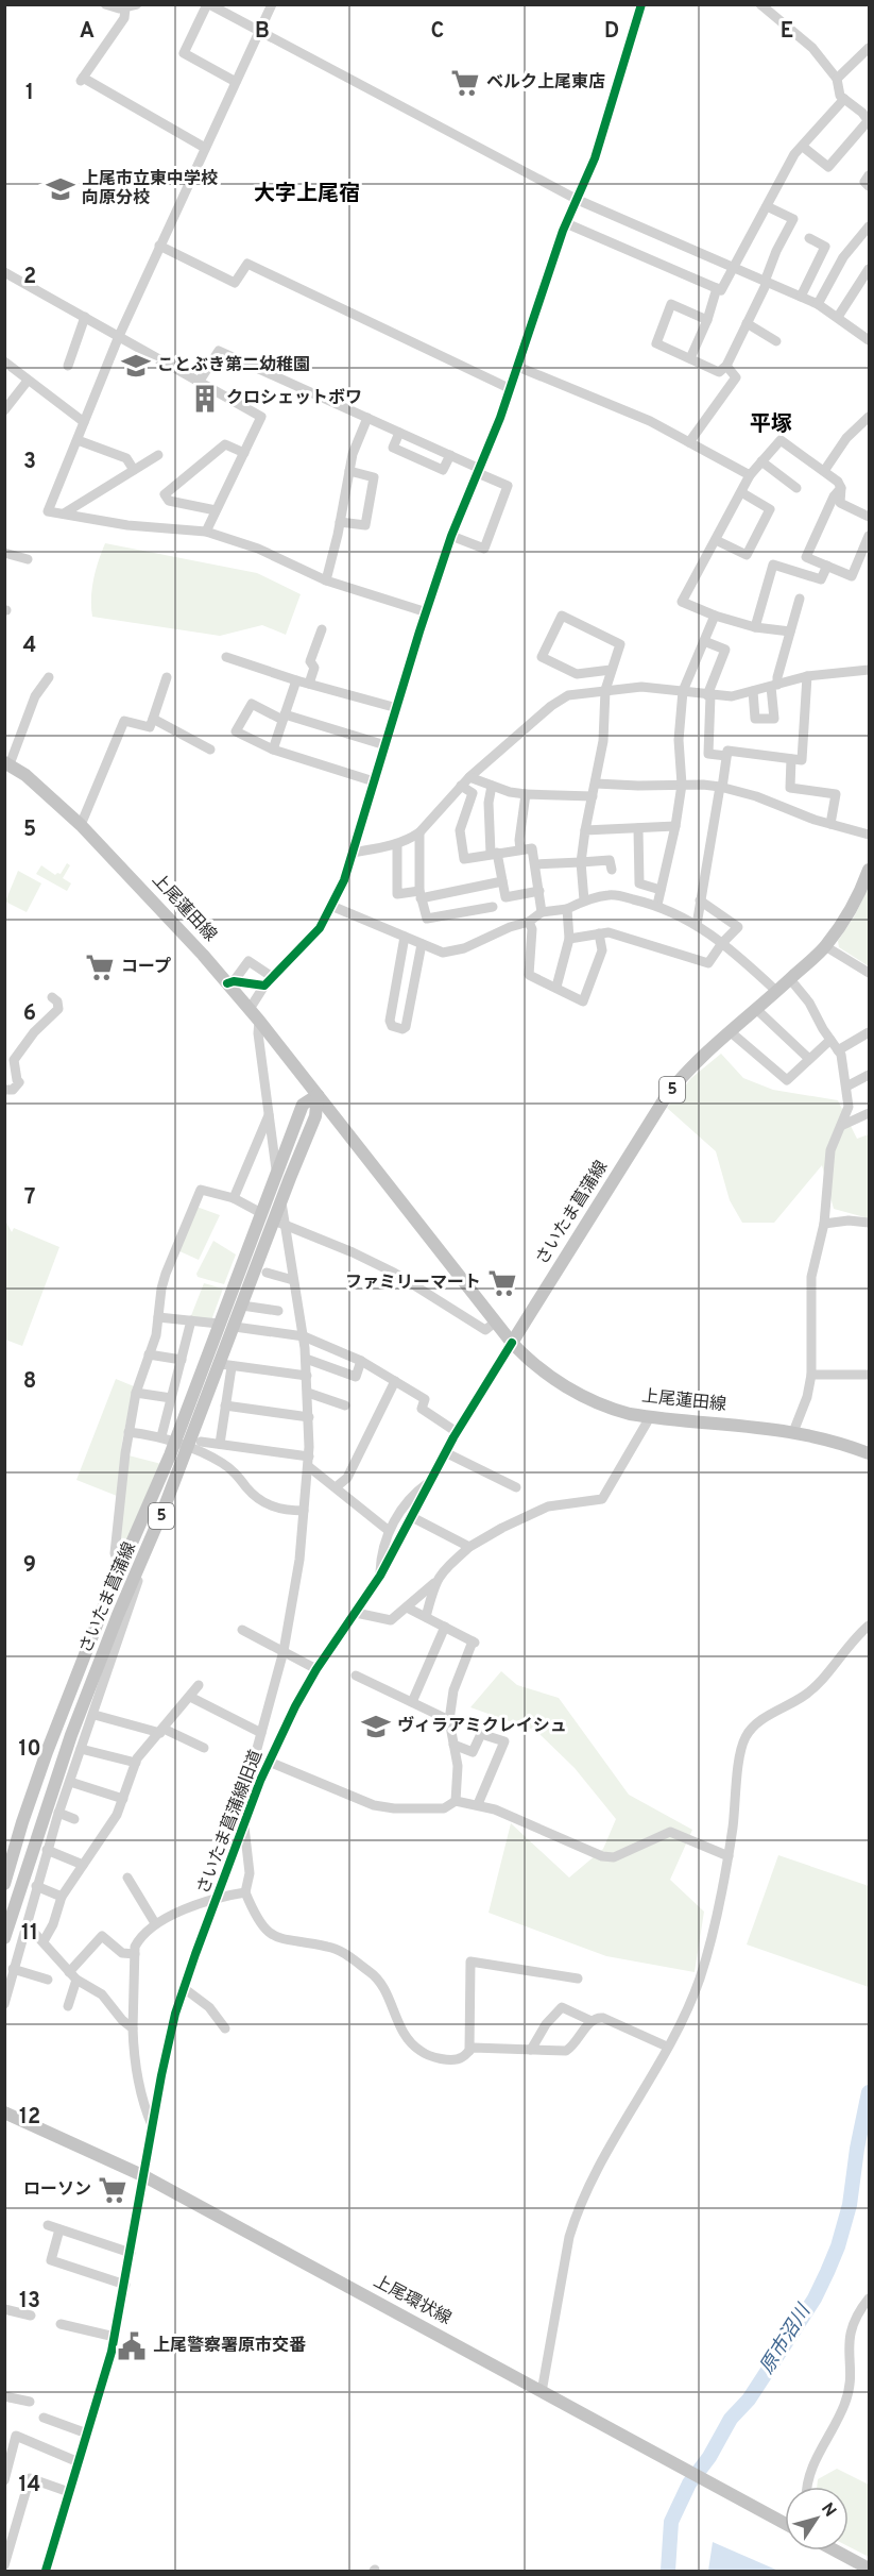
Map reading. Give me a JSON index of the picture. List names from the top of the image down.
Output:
{
  "streets": {
    "main road": [
      "上尾蓮田線",
      "5",
      "さいたま菖蒲線",
      "上尾環状線"
    ],
    "street": ["さいたま菖蒲線旧道"]
  },
  "crossings": [
    ["上尾蓮田線", "さいたま菖蒲線"],
    ["上尾蓮田線", "さいたま菖蒲線旧道"],
    ["さいたま菖蒲線", "さいたま菖蒲線旧道"],
    ["さいたま菖蒲線旧道", "上尾環状線"]
  ],
  "districts": ["大字上尾宿", "平塚"],
  "water": ["原市沼川"],
  "places": {
    "supermarket": [
      "ベルク上尾東店",
      "コープ",
      "ファミリーマート",
      "ローソン"
    ],
    "school or university": ["上尾市立東中学校 向原分校", "ことぶき第二幼稚園", "ヴィラアミクレイシュ"],
    "building": ["クロシェットボワ"],
    "public building": ["上尾警察署原市交番"]
  },
  "north": "top right",
  "grid": {
    "columns": [
      "A",
      "B",
      "C",
      "D",
      "E"
    ],
    "rows": [
      "1",
      "2",
      "3",
      "4",
      "5",
      "6",
      "7",
      "8",
      "9",
      "10",
      "11",
      "12",
      "13",
      "14"
    ]
  }
}
